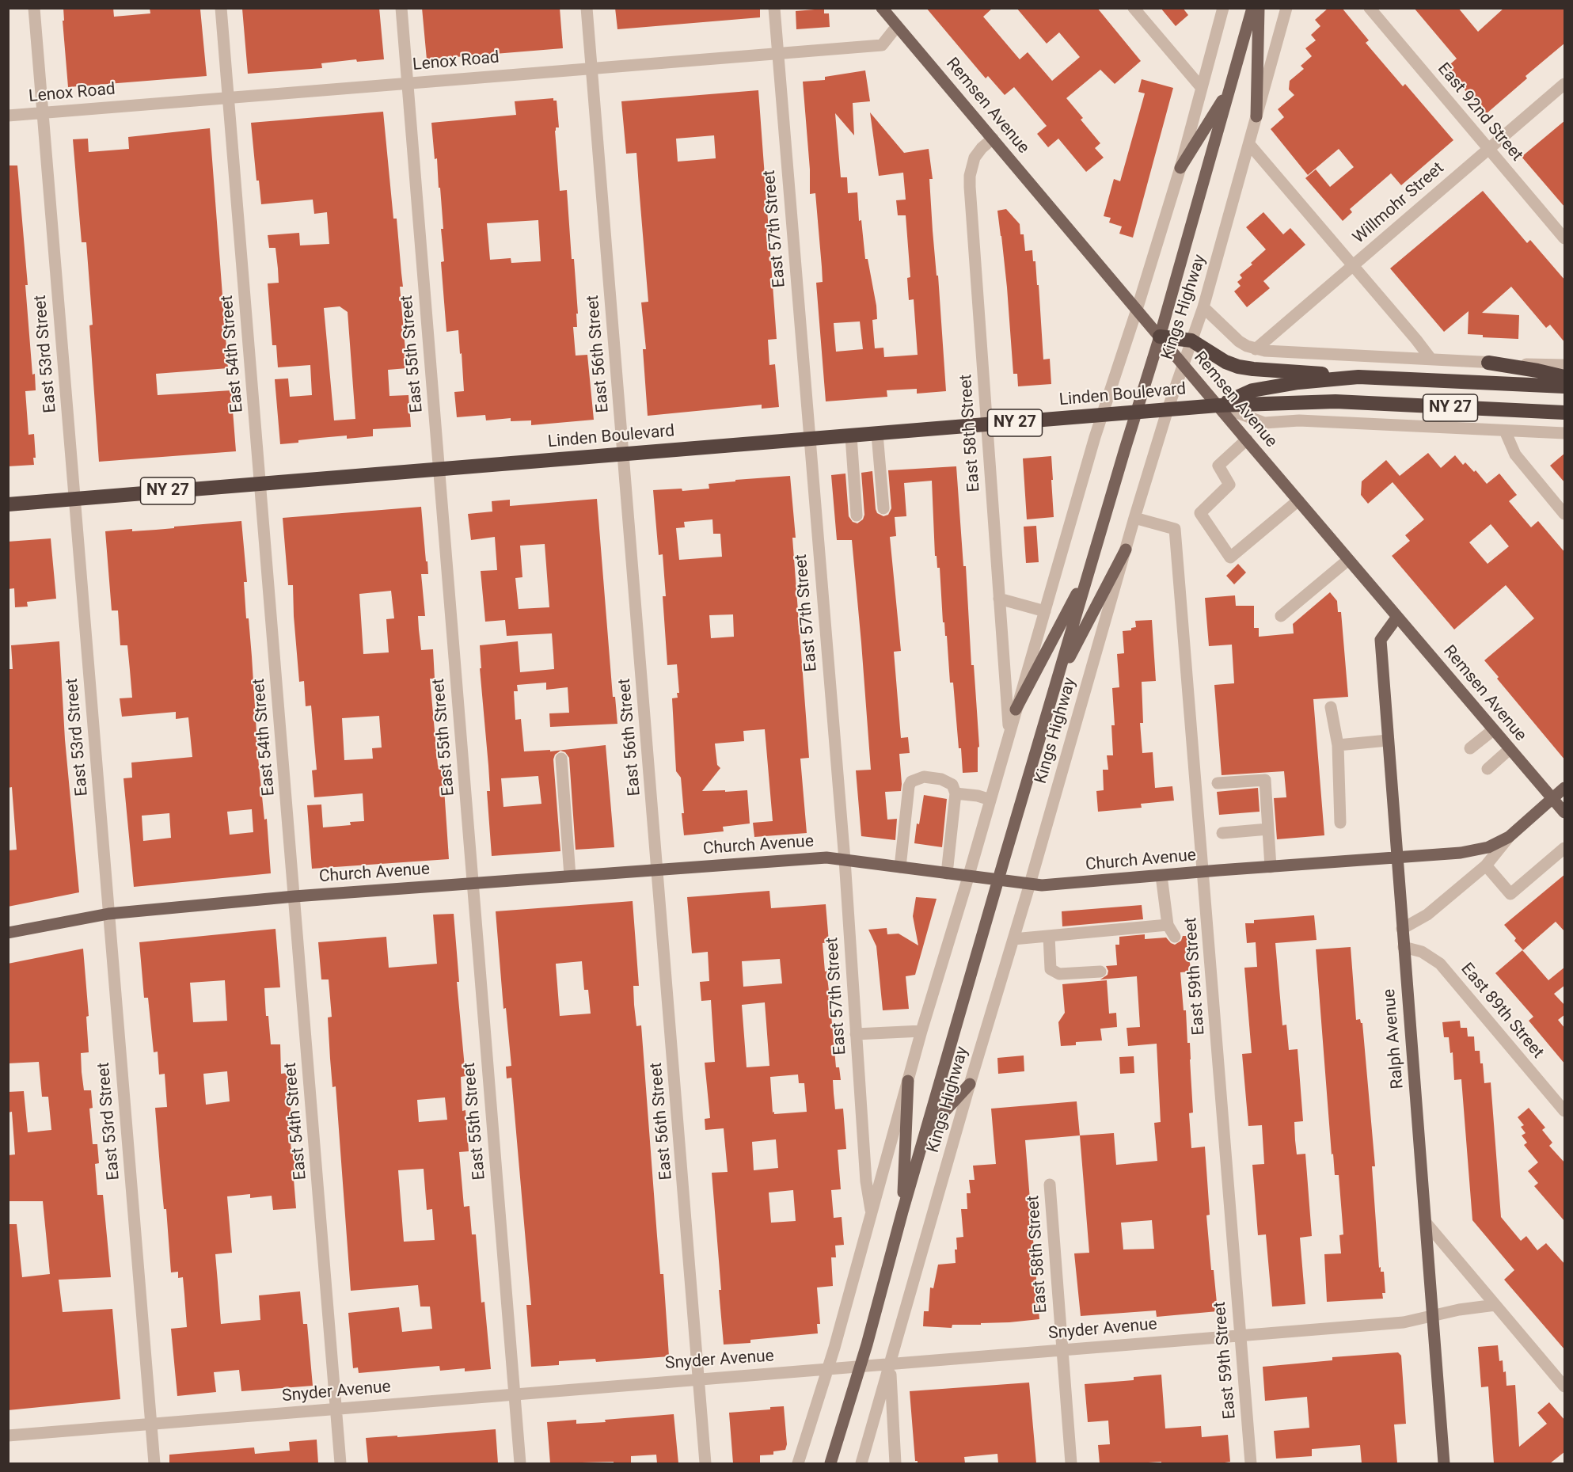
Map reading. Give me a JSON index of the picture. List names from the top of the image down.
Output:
{
  "streets": {
    "highway": ["Linden Boulevard", "NY 27"],
    "main road": [
      "Remsen Avenue",
      "Kings Highway",
      "Church Avenue",
      "Ralph Avenue"
    ],
    "street": [
      "Lenox Road",
      "East 92nd Street",
      "Willmohr Street",
      "East 57th Street",
      "East 53rd Street",
      "East 54th Street",
      "East 55th Street",
      "East 56th Street",
      "East 58th Street",
      "East 59th Street",
      "East 89th Street",
      "Snyder Avenue"
    ]
  },
  "crossings": [
    ["Lenox Road", "Remsen Avenue"],
    ["Lenox Road", "East 57th Street"],
    ["Lenox Road", "East 53rd Street"],
    ["Lenox Road", "East 54th Street"],
    ["Lenox Road", "East 55th Street"],
    ["Lenox Road", "East 56th Street"],
    ["Remsen Avenue", "Kings Highway"],
    ["Remsen Avenue", "Linden Boulevard"],
    ["Remsen Avenue", "East 58th Street"],
    ["Remsen Avenue", "Church Avenue"],
    ["Remsen Avenue", "Ralph Avenue"],
    ["East 92nd Street", "Willmohr Street"],
    ["East 57th Street", "Linden Boulevard"],
    ["East 57th Street", "Church Avenue"],
    ["Kings Highway", "Linden Boulevard"],
    ["Kings Highway", "Church Avenue"],
    ["Kings Highway", "East 59th Street"],
    ["Kings Highway", "Snyder Avenue"],
    ["East 53rd Street", "Linden Boulevard"],
    ["East 53rd Street", "Church Avenue"],
    ["East 53rd Street", "Snyder Avenue"],
    ["East 54th Street", "Linden Boulevard"],
    ["East 54th Street", "Church Avenue"],
    ["East 54th Street", "Snyder Avenue"],
    ["East 55th Street", "Linden Boulevard"],
    ["East 55th Street", "Church Avenue"],
    ["East 55th Street", "Snyder Avenue"],
    ["East 56th Street", "Linden Boulevard"],
    ["East 56th Street", "Church Avenue"],
    ["East 56th Street", "Snyder Avenue"],
    ["Linden Boulevard", "East 58th Street"],
    ["East 58th Street", "Snyder Avenue"],
    ["Church Avenue", "East 59th Street"],
    ["Church Avenue", "Ralph Avenue"],
    ["East 59th Street", "Snyder Avenue"],
    ["East 89th Street", "Ralph Avenue"],
    ["Ralph Avenue", "Snyder Avenue"]
  ]
}
